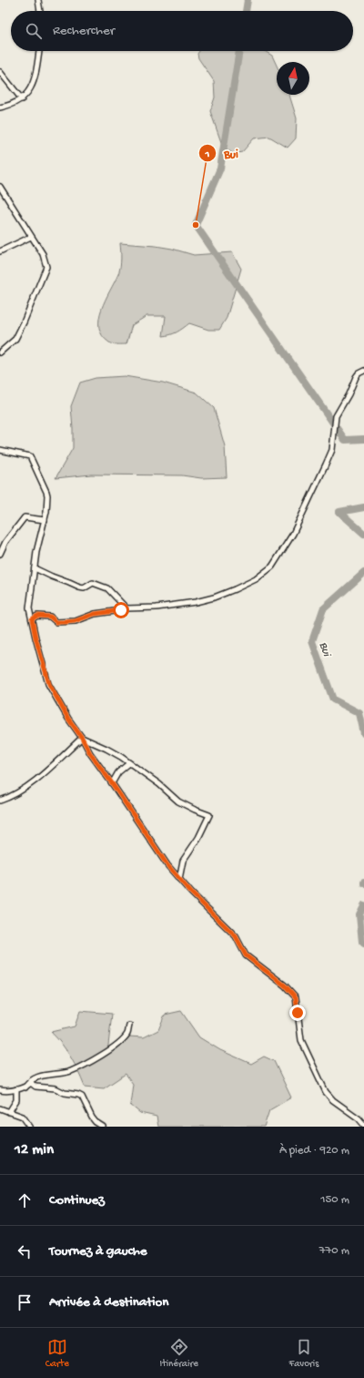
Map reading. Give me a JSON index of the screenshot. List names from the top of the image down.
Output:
{
  "water": ["Bui"],
  "places": ["Bui"],
  "north": "top",
  "page": {
    "search": "Rechercher",
    "heading": ["12 min", "À pied · 920 m"],
    "list": [
      ["Continuez", "150 m"],
      ["Tournez à gauche", "770 m"],
      "Arrivée à destination"
    ],
    "nav": ["Carte", "Itinéraire", "Favoris"]
  }
}
